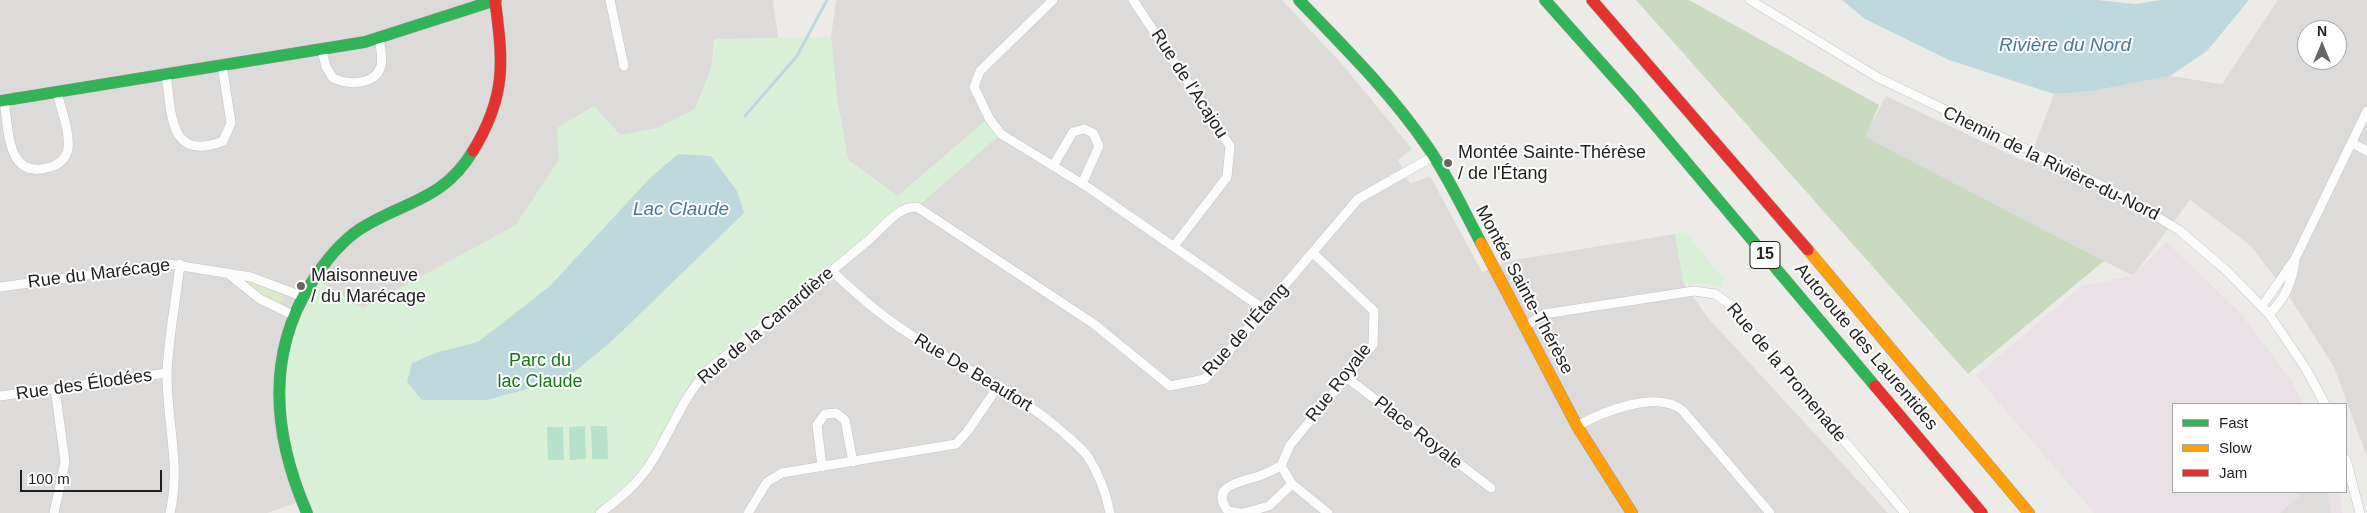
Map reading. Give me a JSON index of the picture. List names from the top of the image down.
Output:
{
  "streets": {
    "main road": ["15", "Montée Sainte-Thérèse", "Autoroute des Laurentides"],
    "street": [
      "Rue de l'Acajou",
      "Chemin de la Rivière-du-Nord",
      "Rue du Marécage",
      "Rue de la Canardière",
      "Rue de l'Étang",
      "Rue De Beaufort",
      "Rue de la Promenade",
      "Rue Royale",
      "Rue des Élodées",
      "Place Royale"
    ]
  },
  "crossings": [
    ["Montée Sainte-Thérèse", "Rue de l'Étang"],
    ["Montée Sainte-Thérèse", "Rue de la Promenade"],
    ["Rue de la Canardière", "Rue de l'Étang"],
    ["Rue de la Canardière", "Rue De Beaufort"],
    ["Rue de l'Étang", "Rue Royale"],
    ["Rue Royale", "Place Royale"]
  ],
  "water": ["Rivière du Nord", "Lac Claude"],
  "parks": ["Parc du lac Claude"],
  "places": ["Montée Sainte-Thérèse / de l'Étang", "Maisonneuve / du Marécage"],
  "legend": ["Fast", "Slow", "Jam"],
  "scale_bar": "100 m",
  "north": "top"
}
